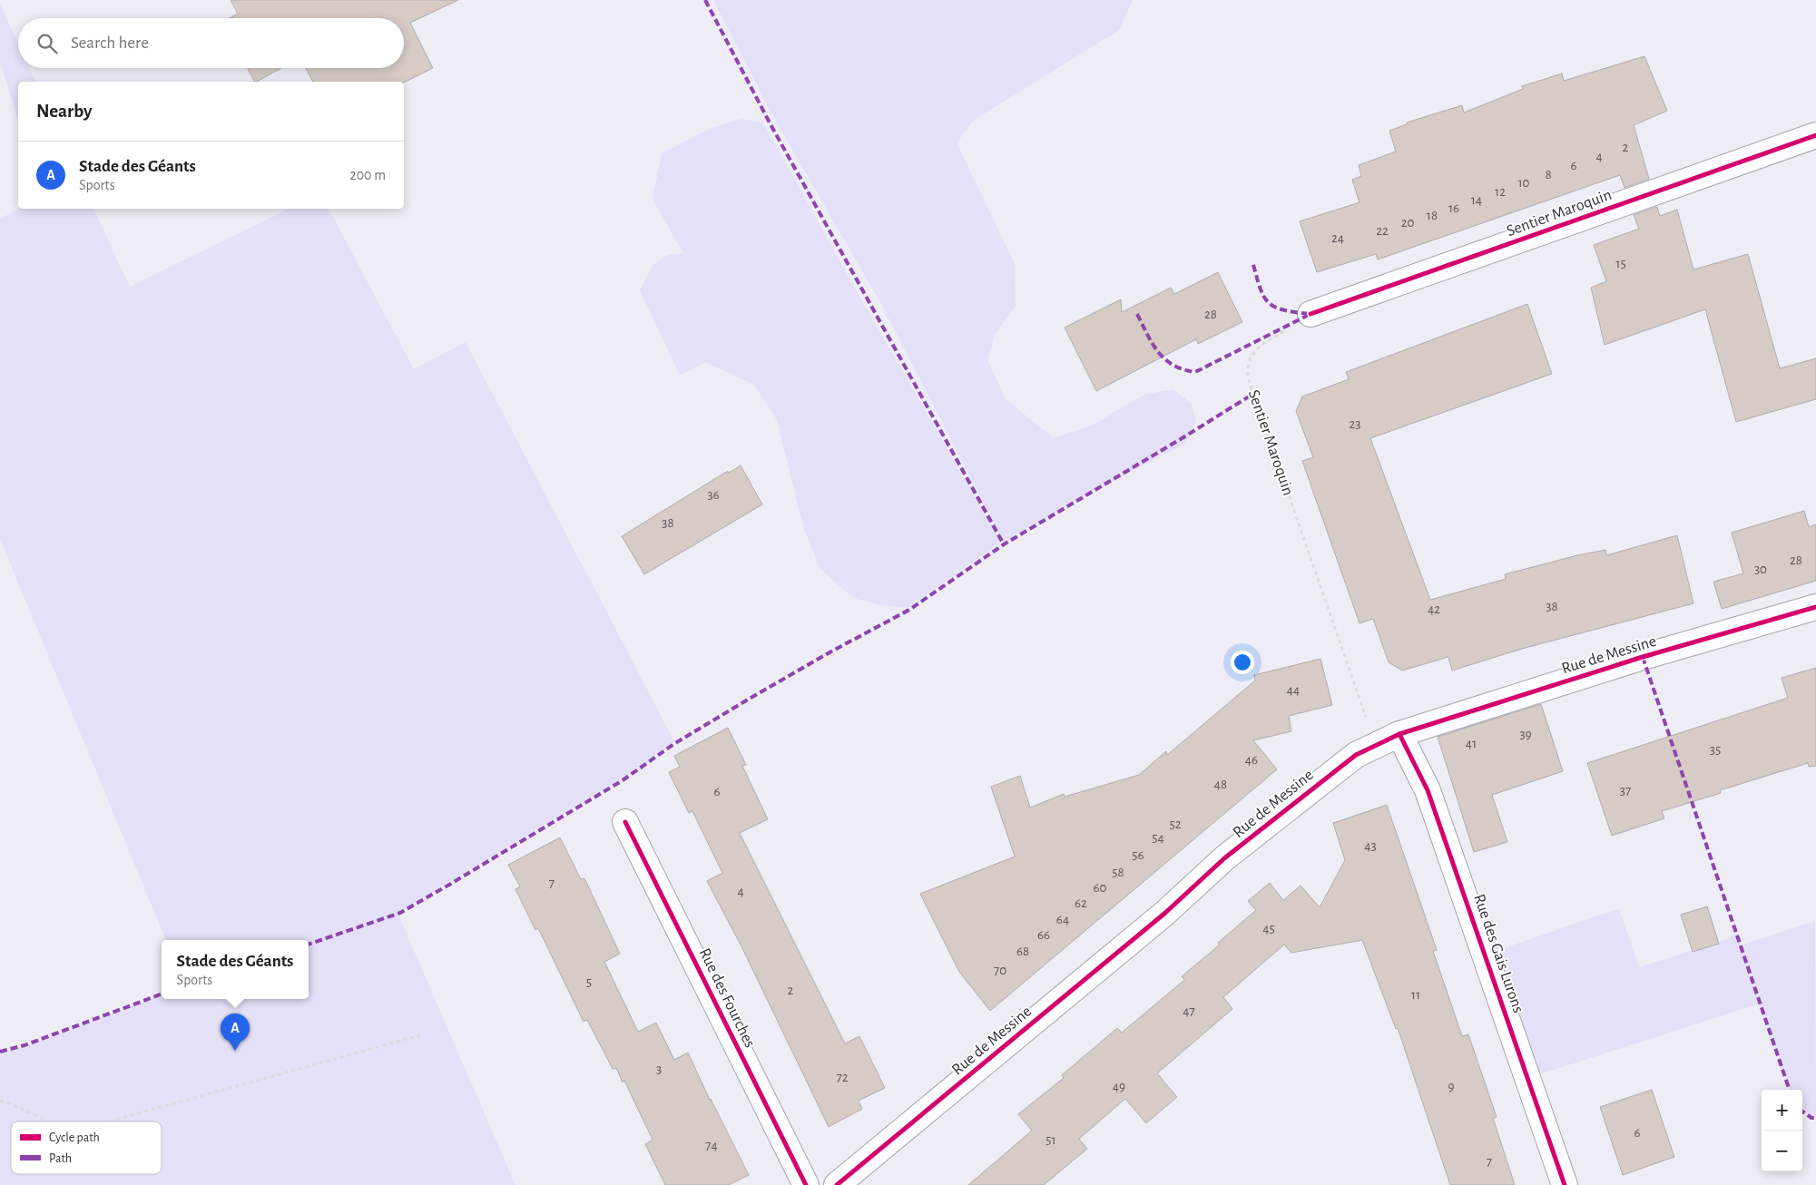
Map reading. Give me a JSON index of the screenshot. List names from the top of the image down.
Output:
{
  "streets": {
    "street": [
      "Sentier Maroquin",
      "Rue de Messine",
      "Rue des Gais Lurons",
      "Rue des Fourches"
    ]
  },
  "crossings": [
    ["Sentier Maroquin", "Rue de Messine"],
    ["Rue de Messine", "Rue des Gais Lurons"]
  ],
  "house_numbers": [
    "2",
    "4",
    "6",
    "8",
    "10",
    "12",
    "14",
    "16",
    "18",
    "20",
    "22",
    "24",
    "15",
    "28",
    "23",
    "36",
    "38",
    "28",
    "30",
    "38",
    "42",
    "44",
    "39",
    "41",
    "35",
    "46",
    "48",
    "37",
    "6",
    "52",
    "54",
    "43",
    "56",
    "58",
    "7",
    "60",
    "4",
    "62",
    "64",
    "45",
    "66",
    "68",
    "70",
    "5",
    "2",
    "11",
    "47",
    "3",
    "72",
    "49",
    "9",
    "6",
    "51",
    "74",
    "7"
  ],
  "legend": ["Cycle path", "Path"],
  "page": {
    "search": "Search here",
    "heading": "Nearby",
    "list": [
      {
        "mark": "A",
        "name": "Stade des Géants",
        "note": "Sports",
        "value": "200 m"
      }
    ],
    "popup": ["Stade des Géants", "Sports"],
    "pins": "A",
    "map_buttons": ["+", "−"]
  }
}
